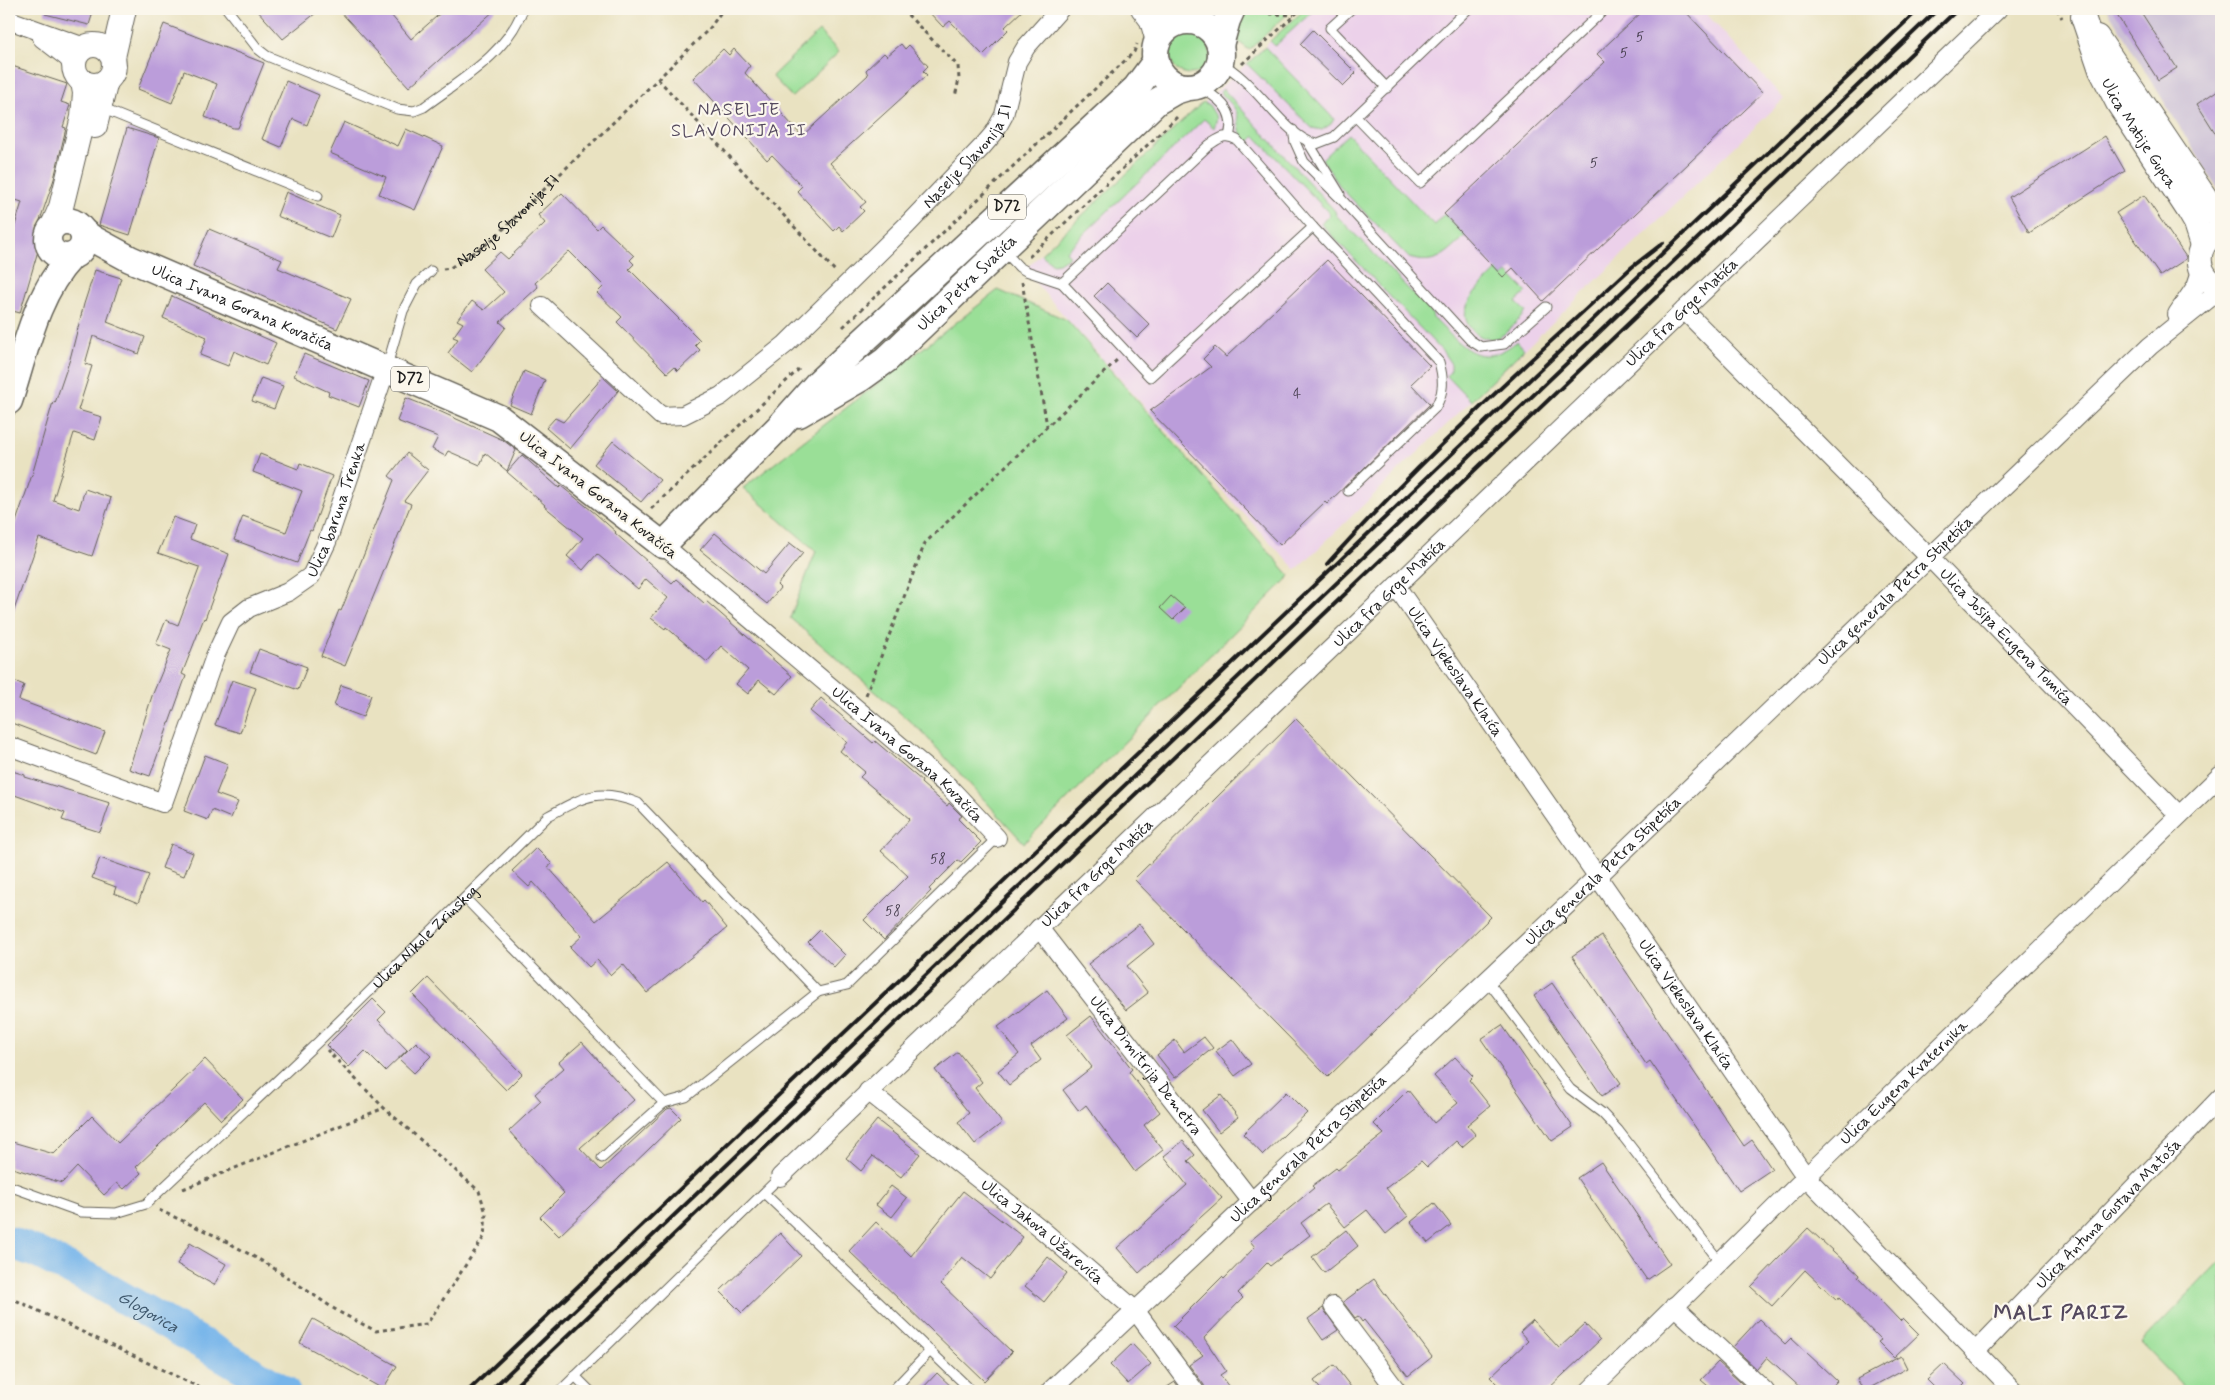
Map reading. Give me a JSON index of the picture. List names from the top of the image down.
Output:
{
  "streets": {
    "main road": [
      "Ulica Matije Gupca",
      "D72",
      "Ulica Petra Svačića",
      "Ulica Ivana Gorana Kovačića"
    ],
    "street": [
      "Naselje Slavonija II",
      "Ulica fra Grge Matića",
      "Ulica baruna Trenka",
      "Ulica generala Petra Stipetića",
      "Ulica Josipa Eugena Tomića",
      "Ulica Vjekoslava Klaića",
      "Ulica Dimitrija Demetra",
      "Ulica Eugena Kvaternika",
      "Ulica Antuna Gustava Matoša",
      "Ulica Jakova Užarevića"
    ],
    "lane": ["Ulica Nikole Zrinskog"]
  },
  "crossings": [
    ["Naselje Slavonija II", "Ulica Ivana Gorana Kovačića"],
    ["Naselje Slavonija II", "Ulica baruna Trenka"],
    ["D72", "Ulica Petra Svačića"],
    ["Ulica Petra Svačića", "Ulica Ivana Gorana Kovačića"],
    ["Ulica Ivana Gorana Kovačića", "Ulica baruna Trenka"],
    ["Ulica fra Grge Matića", "Ulica Josipa Eugena Tomića"],
    ["Ulica fra Grge Matića", "Ulica Vjekoslava Klaića"],
    ["Ulica fra Grge Matića", "Ulica Dimitrija Demetra"],
    ["Ulica fra Grge Matića", "Ulica Jakova Užarevića"],
    ["Ulica generala Petra Stipetića", "Ulica Josipa Eugena Tomića"],
    ["Ulica generala Petra Stipetića", "Ulica Vjekoslava Klaića"],
    ["Ulica generala Petra Stipetića", "Ulica Dimitrija Demetra"],
    ["Ulica generala Petra Stipetića", "Ulica Jakova Užarevića"],
    ["Ulica Josipa Eugena Tomića", "Ulica Eugena Kvaternika"],
    ["Ulica Vjekoslava Klaića", "Ulica Eugena Kvaternika"],
    ["Ulica Vjekoslava Klaića", "Ulica Antuna Gustava Matoša"]
  ],
  "districts": ["NASELJE SLAVONIJA II", "MALI PARIZ"],
  "water": ["Glogovica"],
  "house_numbers": [
    "5",
    "5",
    "5",
    "4",
    "58",
    "58"
  ]
}
